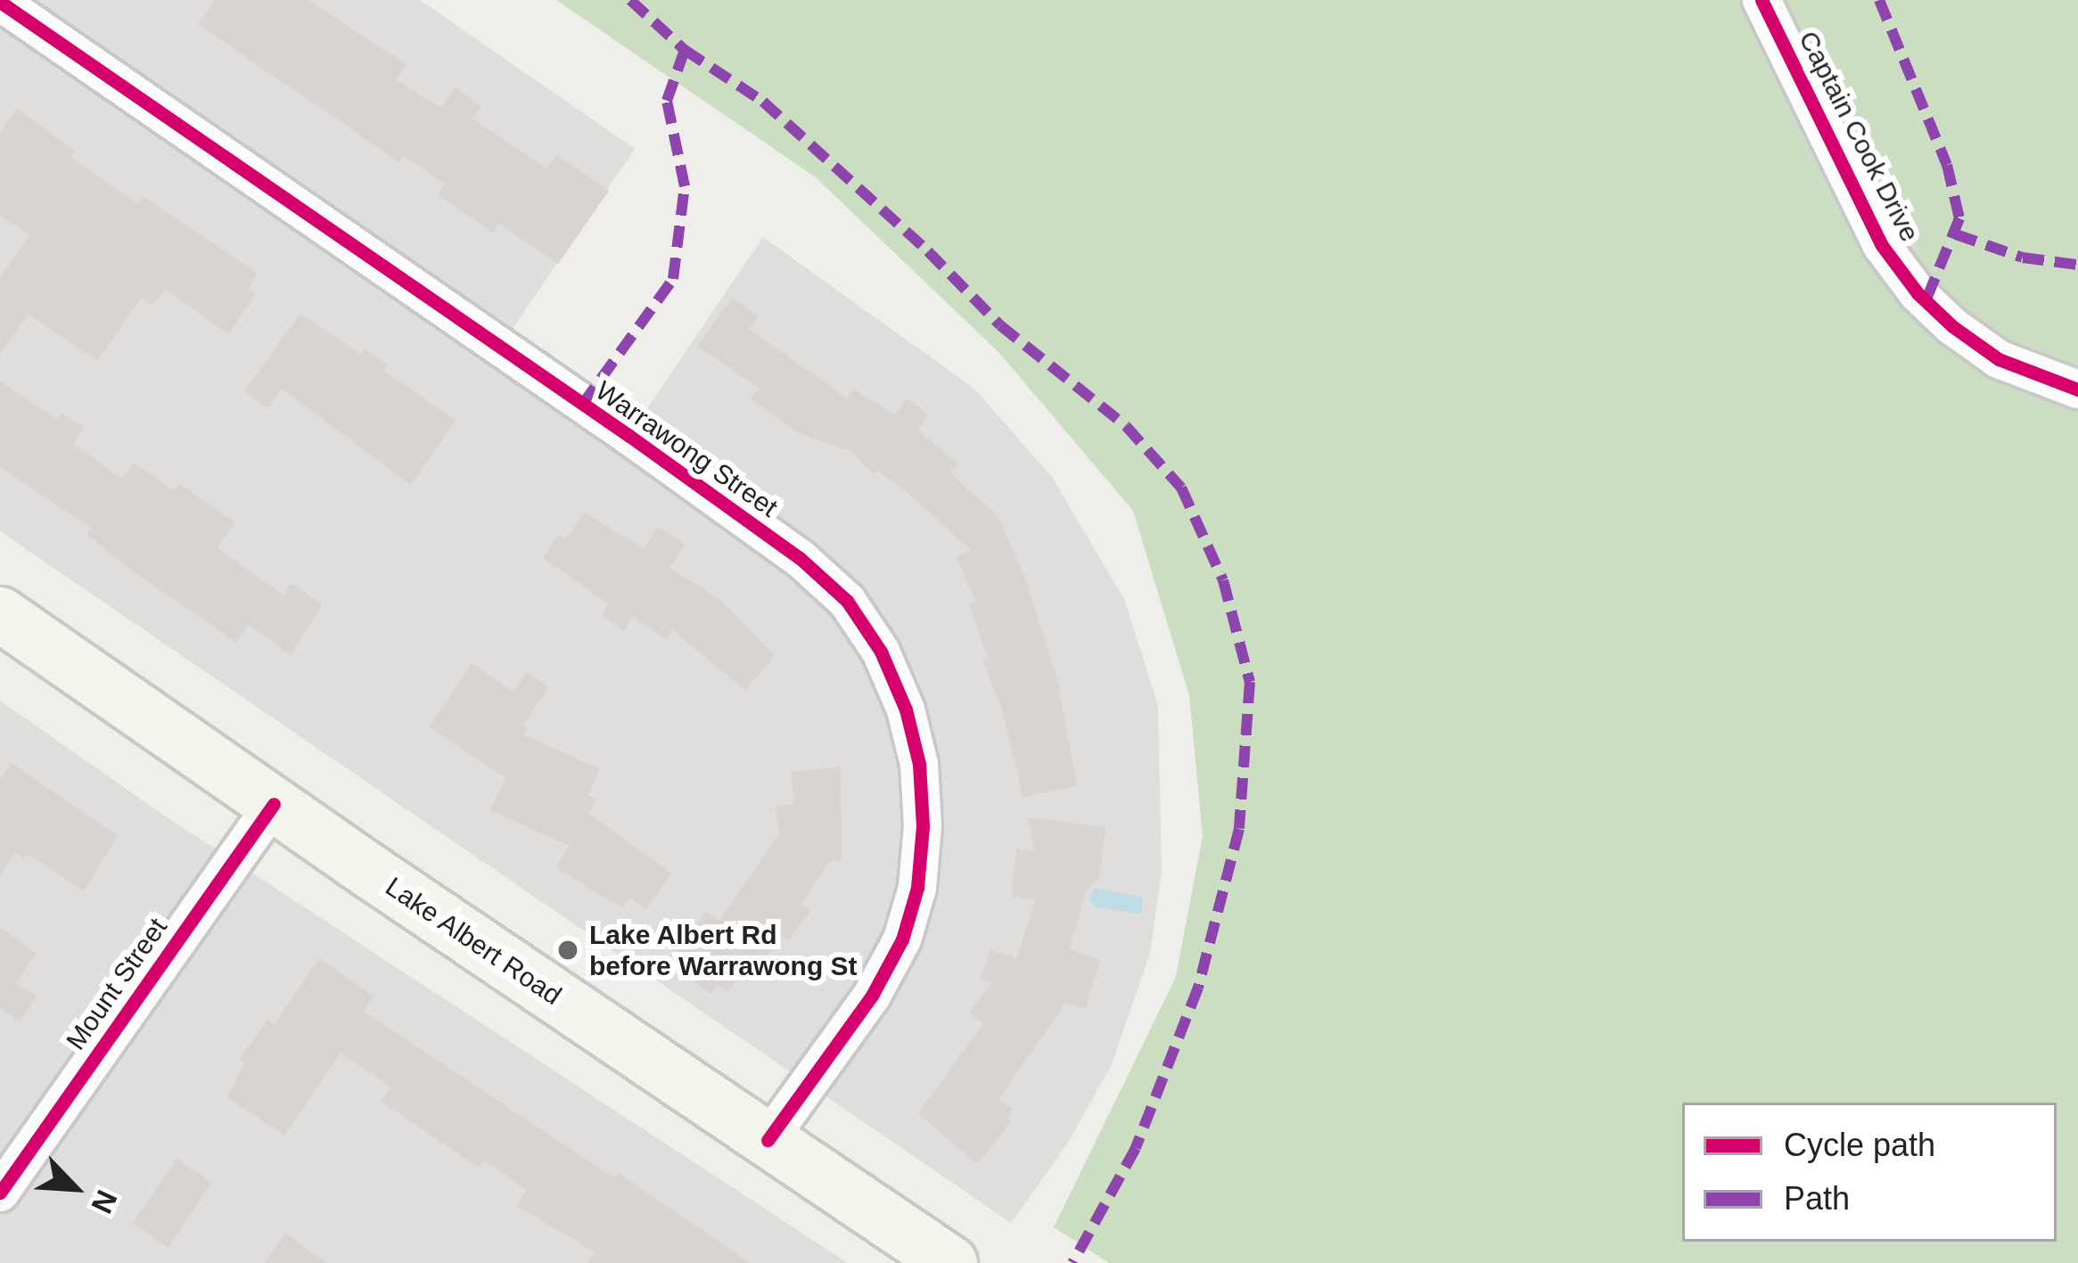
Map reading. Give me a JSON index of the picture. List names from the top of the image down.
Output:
{
  "streets": {
    "main road": ["Lake Albert Road"],
    "street": ["Captain Cook Drive", "Warrawong Street", "Mount Street"]
  },
  "crossings": [
    ["Warrawong Street", "Lake Albert Road"],
    ["Lake Albert Road", "Mount Street"]
  ],
  "places": ["Lake Albert Rd before Warrawong St"],
  "legend": ["Cycle path", "Path"],
  "north": "bottom right"
}
